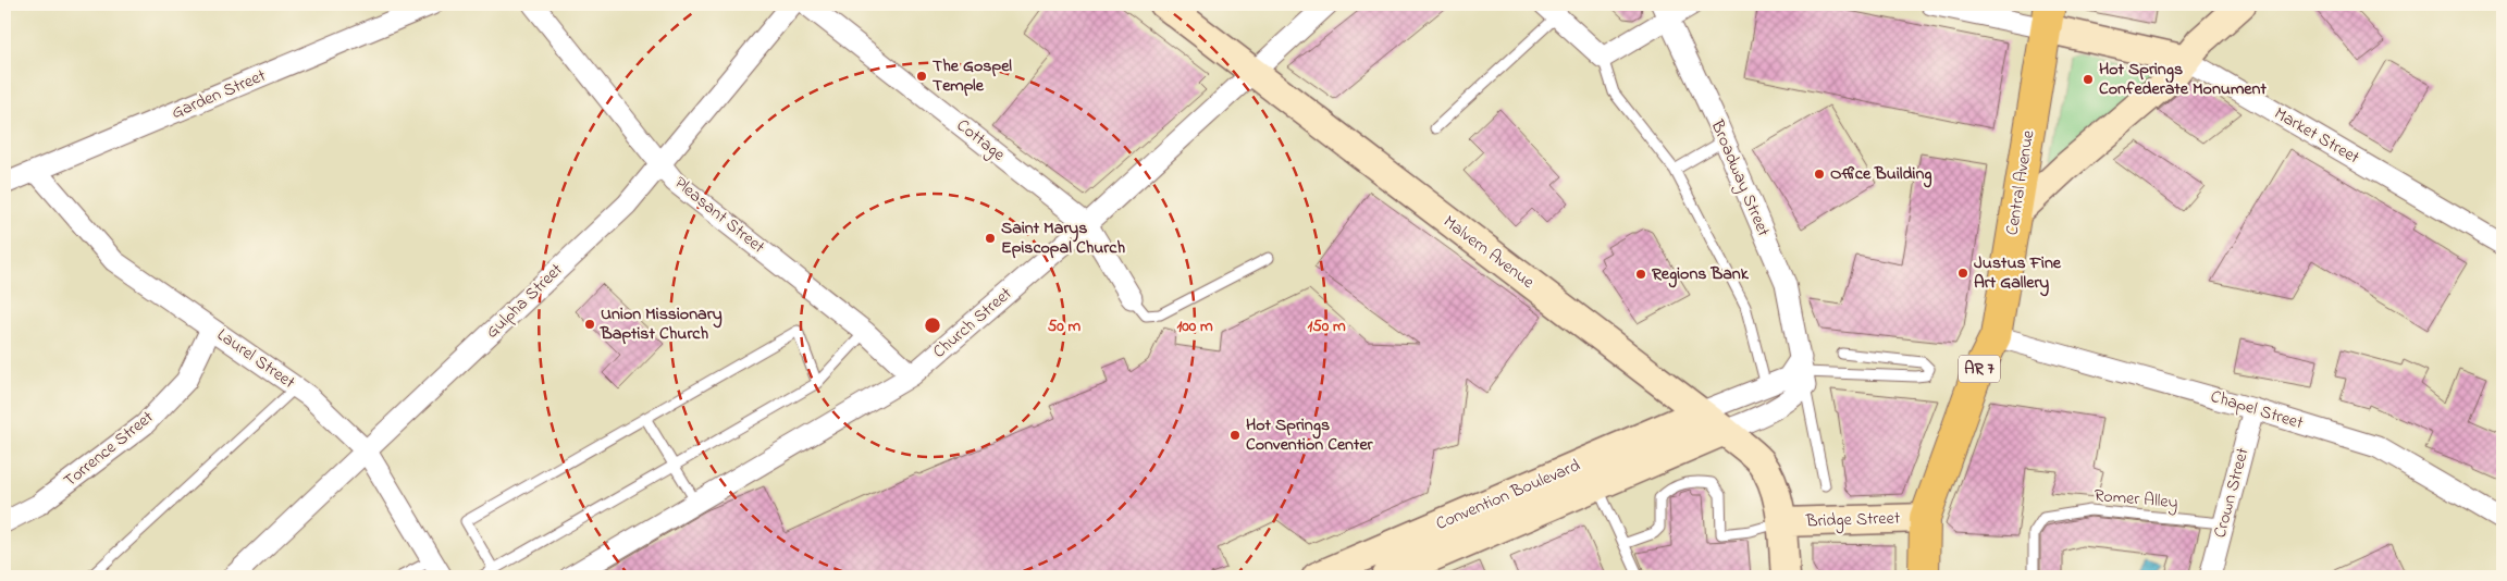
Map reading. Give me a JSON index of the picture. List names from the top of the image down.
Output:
{
  "streets": {
    "main road": ["Central Avenue", "AR 7"],
    "street": [
      "Garden Street",
      "Market Street",
      "Cottage",
      "Broadway Street",
      "Pleasant Street",
      "Malvern Avenue",
      "Gulpha Street",
      "Church Street",
      "Laurel Street",
      "Chapel Street",
      "Torrence Street",
      "Crown Street",
      "Convention Boulevard",
      "Bridge Street"
    ],
    "lane": ["Romer Alley"]
  },
  "crossings": [
    ["Garden Street", "Laurel Street"],
    ["Market Street", "Central Avenue"],
    ["Cottage", "Church Street"],
    ["Central Avenue", "Chapel Street"],
    ["Central Avenue", "Bridge Street"],
    ["Pleasant Street", "Gulpha Street"],
    ["Pleasant Street", "Church Street"],
    ["Malvern Avenue", "Church Street"],
    ["Malvern Avenue", "Convention Boulevard"],
    ["Malvern Avenue", "Bridge Street"],
    ["Gulpha Street", "Laurel Street"],
    ["Laurel Street", "Torrence Street"],
    ["Chapel Street", "Crown Street"],
    ["Crown Street", "Romer Alley"]
  ],
  "places": [
    "The Gospel Temple",
    "Hot Springs Confederate Monument",
    "Office Building",
    "Saint Marys Episcopal Church",
    "Justus Fine Art Gallery",
    "Regions Bank",
    "Union Missionary Baptist Church",
    "Hot Springs Convention Center"
  ],
  "rings": ["50 m", "100 m", "150 m"]
}
